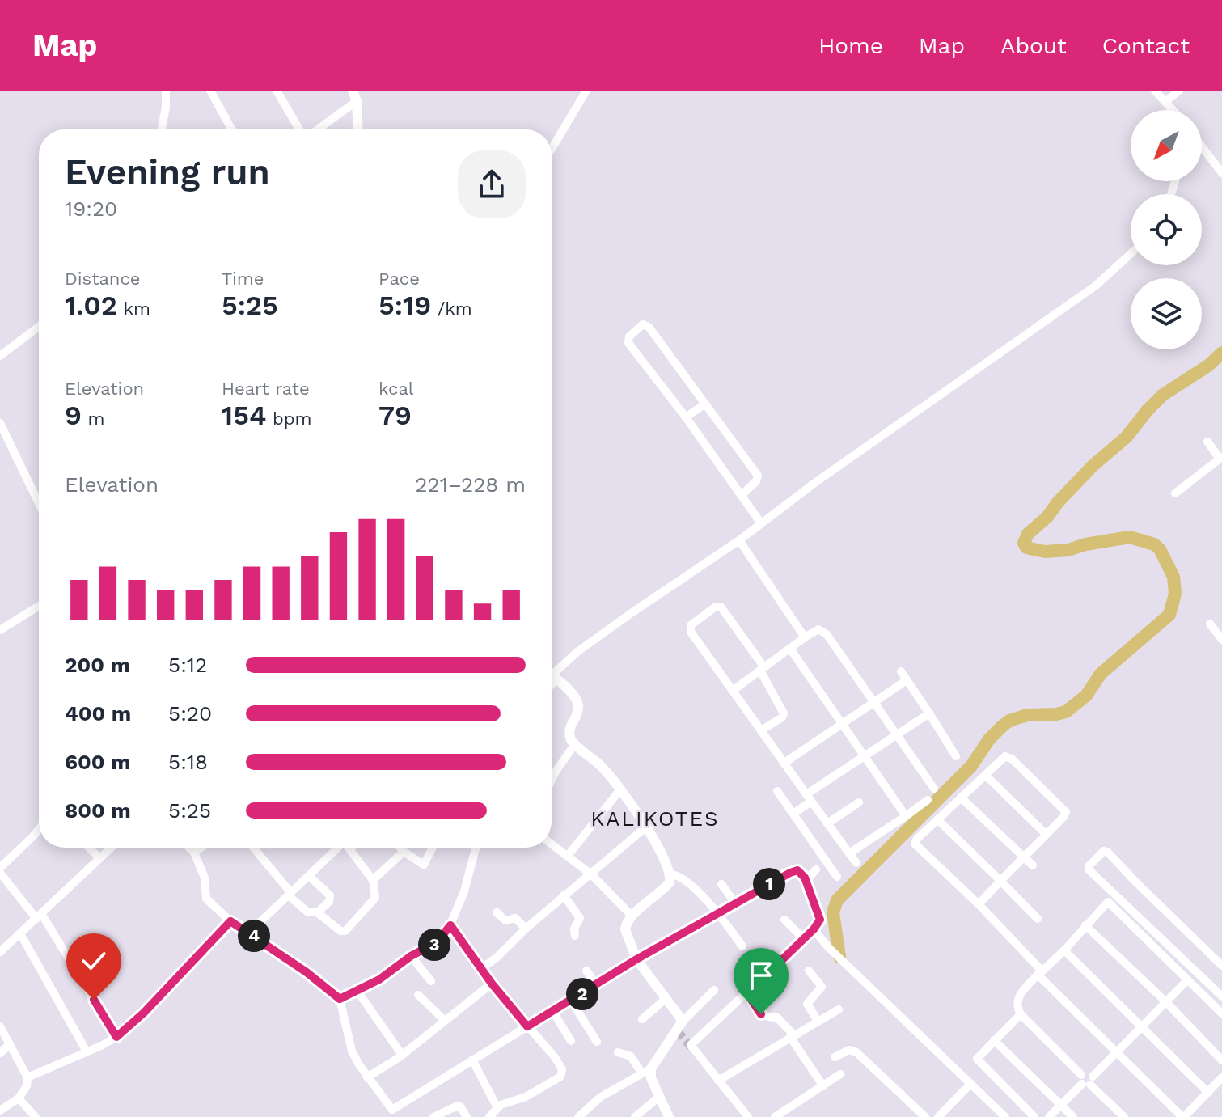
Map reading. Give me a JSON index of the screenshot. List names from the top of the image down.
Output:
{
  "districts": ["KALIKOTES"],
  "north": "bottom left",
  "page": {
    "header": "Map",
    "nav": [
      "Home",
      "Map",
      "About",
      "Contact"
    ],
    "heading": ["Evening run", "19:20"],
    "stats": [
      ["Distance", "1.02 km"],
      ["Time", "5:25"],
      ["Pace", "5:19 /km"],
      ["Elevation", "9 m"],
      ["Heart rate", "154 bpm"],
      ["kcal", "79"]
    ],
    "chart": ["Elevation", "221–228 m"],
    "list": [
      {
        "name": "200 m",
        "note": "5:12"
      },
      {
        "name": "400 m",
        "note": "5:20"
      },
      {
        "name": "600 m",
        "note": "5:18"
      },
      {
        "name": "800 m",
        "note": "5:25"
      }
    ],
    "pins": [
      "1",
      "4",
      "3",
      "2"
    ]
  }
}
